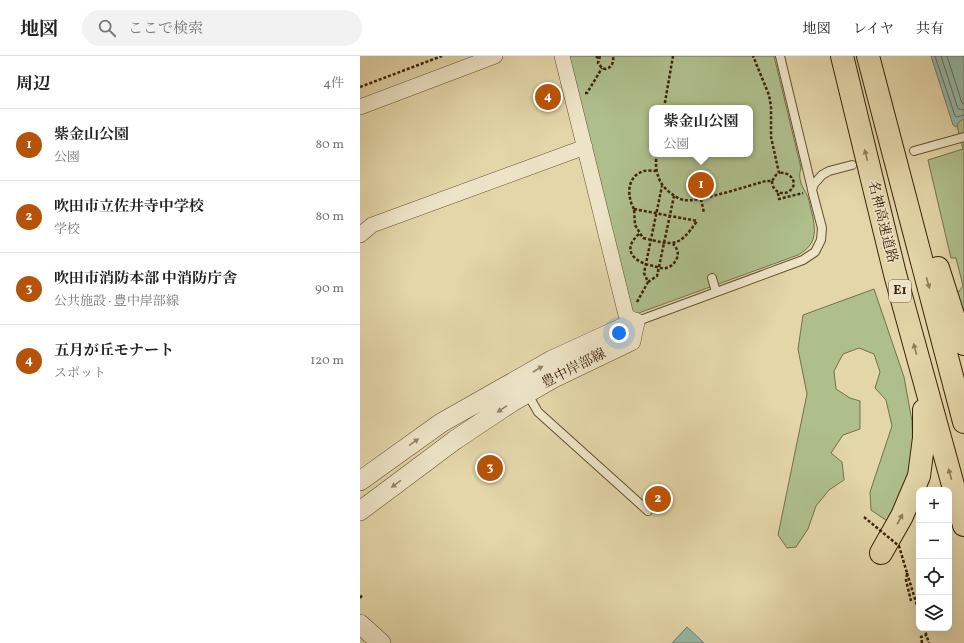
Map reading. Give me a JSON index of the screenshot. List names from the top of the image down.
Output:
{
  "streets": {
    "highway": ["名神高速道路", "E1"],
    "street": ["豊中岸部線"]
  },
  "page": {
    "header": "地図",
    "search": "ここで検索",
    "nav": ["地図", "レイヤ", "共有"],
    "heading": ["周辺", "4件"],
    "pins": [
      "4",
      "1",
      "3",
      "2"
    ],
    "popup": ["紫金山公園", "公園"],
    "list": [
      {
        "mark": "1",
        "name": "紫金山公園",
        "note": "公園",
        "value": "80 m"
      },
      {
        "mark": "2",
        "name": "吹田市立佐井寺中学校",
        "note": "学校",
        "value": "80 m"
      },
      {
        "mark": "3",
        "name": "吹田市消防本部 中消防庁舎",
        "note": "公共施設 · 豊中岸部線",
        "value": "90 m"
      },
      {
        "mark": "4",
        "name": "五月が丘モナート",
        "note": "スポット",
        "value": "120 m"
      }
    ],
    "map_buttons": ["+", "−"]
  }
}
